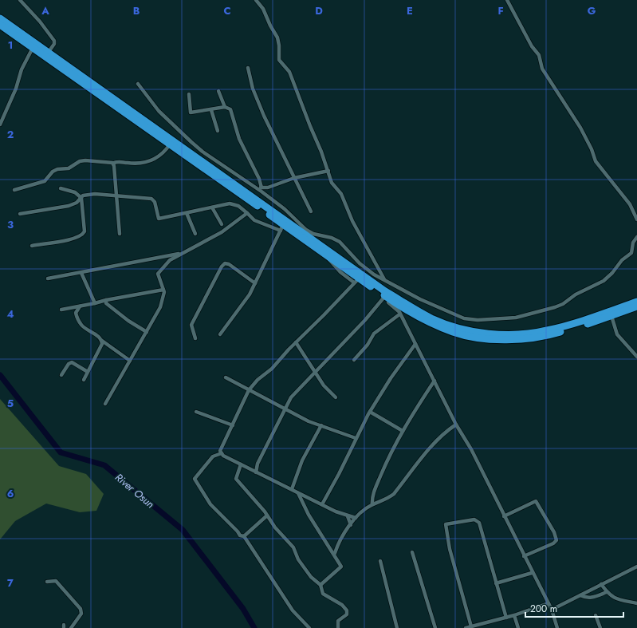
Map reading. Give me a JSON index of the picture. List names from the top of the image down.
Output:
{
  "water": ["River Osun"],
  "scale_bar": "200 m",
  "grid": {
    "columns": [
      "A",
      "B",
      "C",
      "D",
      "E",
      "F",
      "G"
    ],
    "rows": [
      "1",
      "2",
      "3",
      "4",
      "5",
      "6",
      "7"
    ]
  }
}
